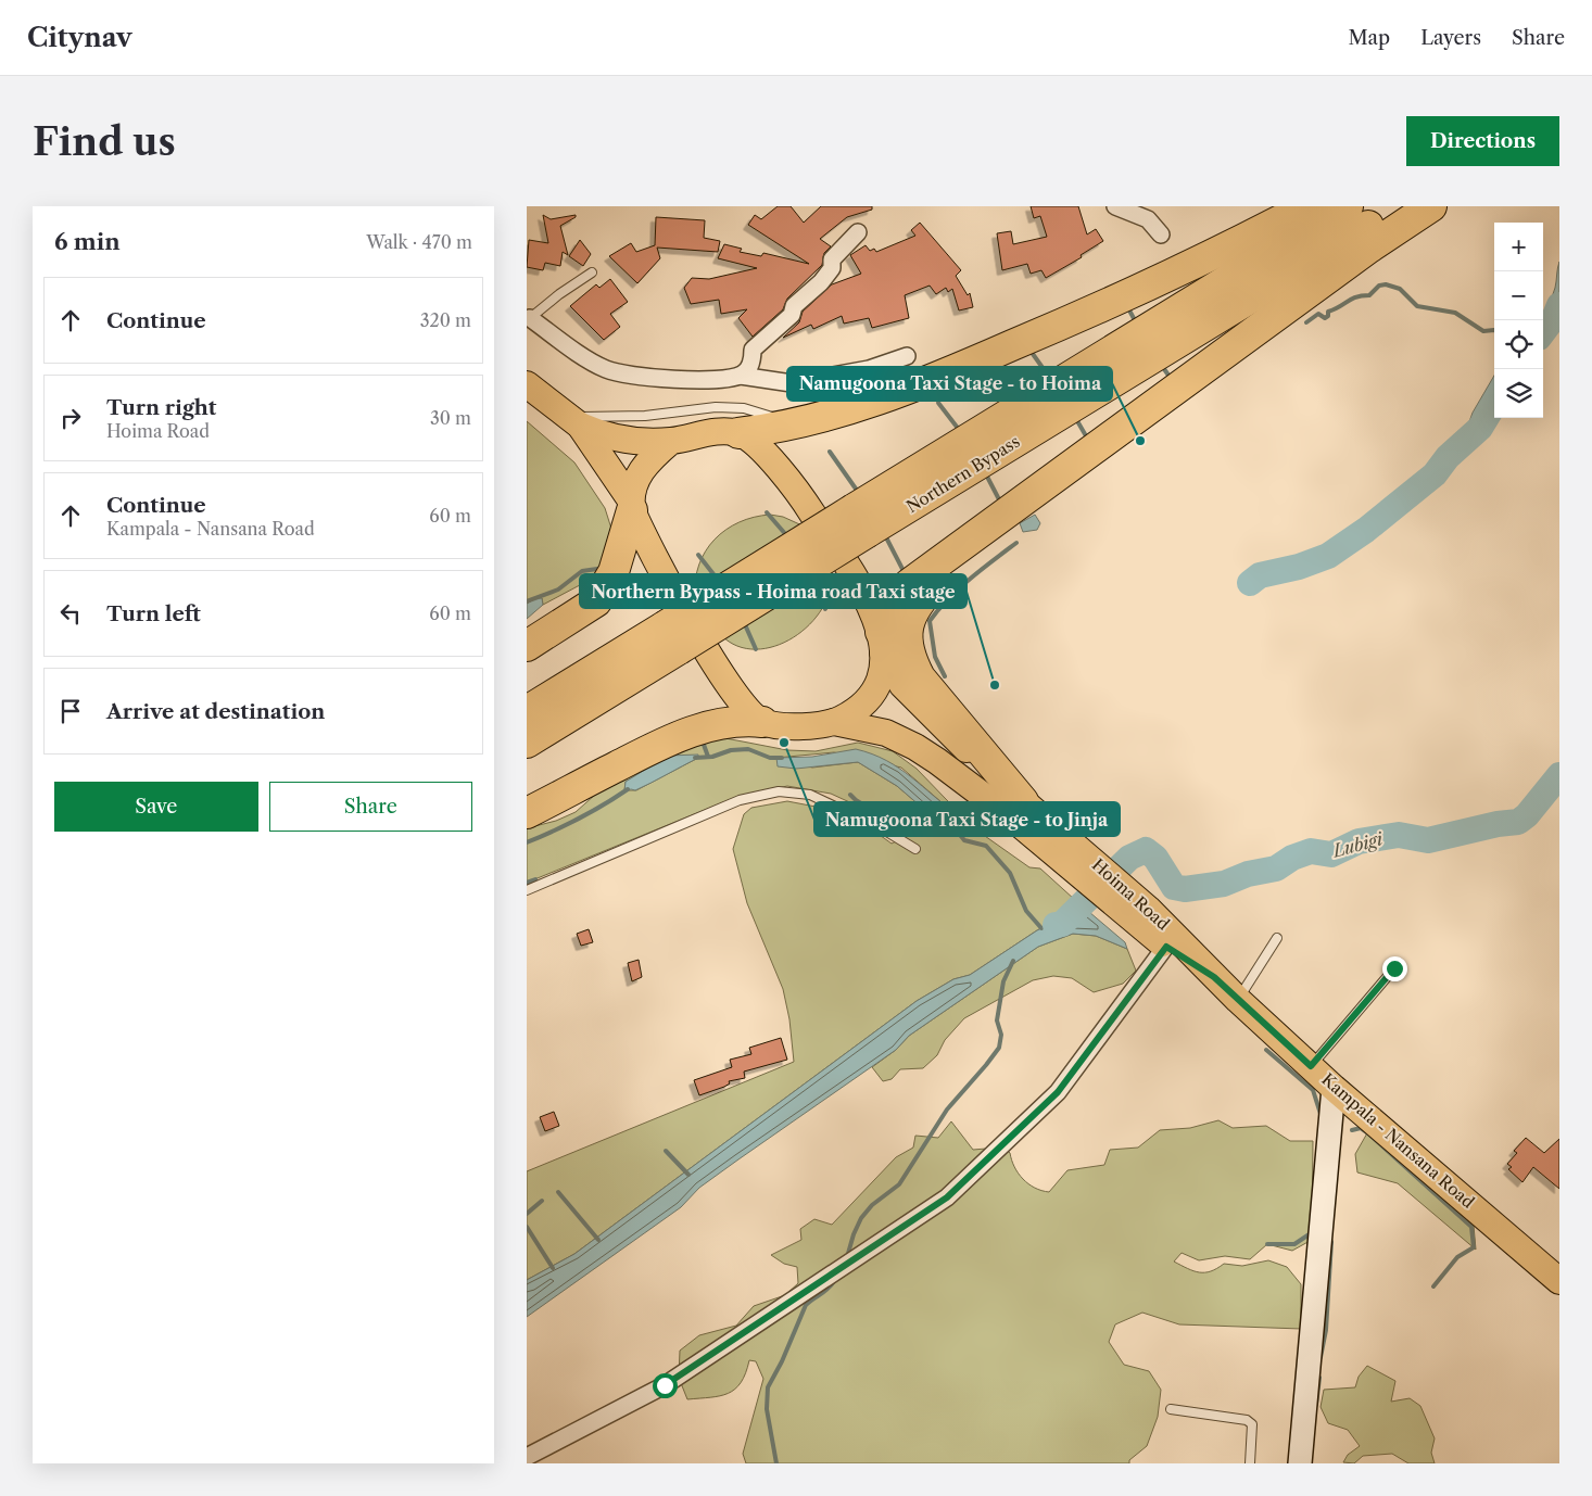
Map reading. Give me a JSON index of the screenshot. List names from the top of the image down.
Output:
{
  "streets": {
    "highway": ["Northern Bypass"],
    "main road": ["Hoima Road", "Kampala - Nansana Road"]
  },
  "crossings": [
    ["Hoima Road", "Kampala - Nansana Road"]
  ],
  "water": ["Lubigi"],
  "places": ["Namugoona Taxi Stage - to Hoima", "Northern Bypass - Hoima road Taxi stage", "Namugoona Taxi Stage - to Jinja"],
  "page": {
    "header": "Citynav",
    "nav": ["Map", "Layers", "Share"],
    "buttons": [
      "Directions",
      ["Save", "Share"]
    ],
    "title": "Find us",
    "heading": ["6 min", "Walk · 470 m"],
    "map_buttons": ["+", "−"],
    "list": [
      ["Continue", "320 m"],
      ["Turn right", "Hoima Road", "30 m"],
      ["Continue", "Kampala - Nansana Road", "60 m"],
      ["Turn left", "60 m"],
      "Arrive at destination"
    ]
  }
}
